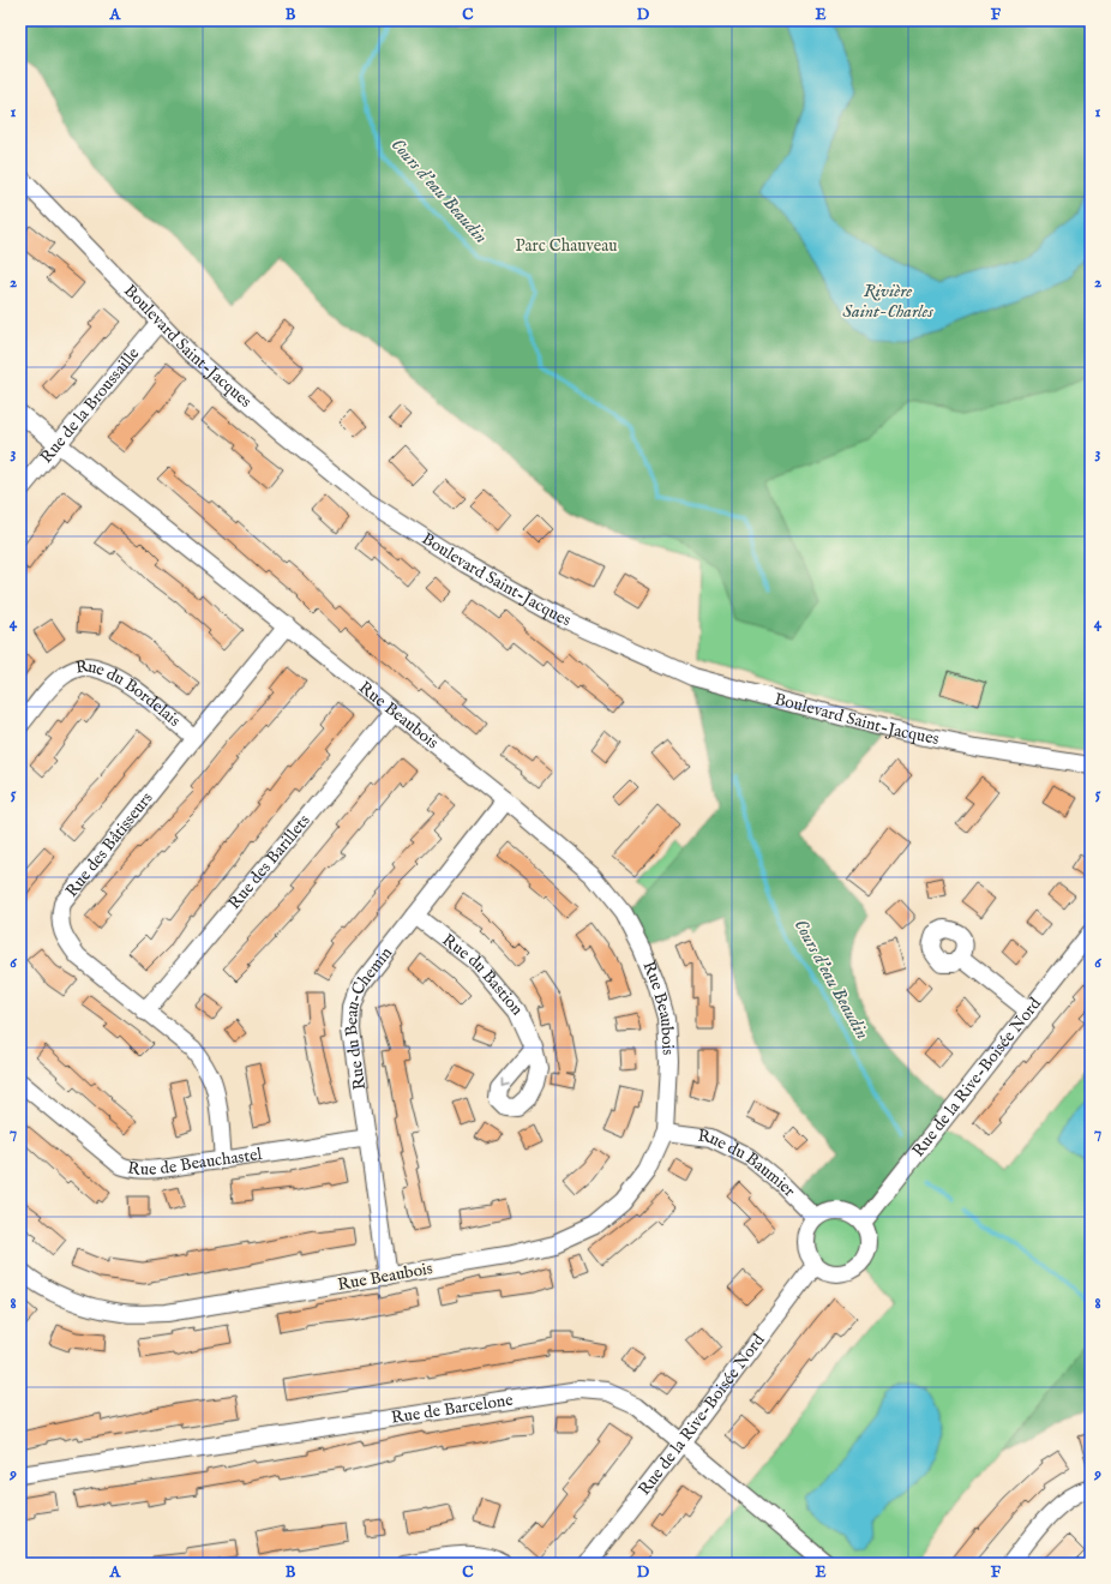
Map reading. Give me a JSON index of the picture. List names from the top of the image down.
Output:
{
  "streets": {
    "street": [
      "Boulevard Saint-Jacques",
      "Rue de la Broussaille",
      "Rue du Bordelais",
      "Rue Beaubois",
      "Rue des Bâtisseurs",
      "Rue des Barillets",
      "Rue du Bastion",
      "Rue du Beau-Chemin",
      "Rue de la Rive-Boisée Nord",
      "Rue de Beauchastel",
      "Rue du Baumier",
      "Rue de Barcelone"
    ]
  },
  "crossings": [
    ["Boulevard Saint-Jacques", "Rue de la Broussaille"],
    ["Rue de la Broussaille", "Rue Beaubois"],
    ["Rue du Bordelais", "Rue des Bâtisseurs"],
    ["Rue Beaubois", "Rue des Bâtisseurs"],
    ["Rue Beaubois", "Rue des Barillets"],
    ["Rue Beaubois", "Rue du Beau-Chemin"],
    ["Rue Beaubois", "Rue du Baumier"],
    ["Rue des Bâtisseurs", "Rue des Barillets"],
    ["Rue des Bâtisseurs", "Rue de Beauchastel"],
    ["Rue du Bastion", "Rue du Beau-Chemin"],
    ["Rue du Beau-Chemin", "Rue de Beauchastel"],
    ["Rue de la Rive-Boisée Nord", "Rue du Baumier"],
    ["Rue de la Rive-Boisée Nord", "Rue de Barcelone"]
  ],
  "water": ["Cours d'eau Beaudin", "Rivière Saint-Charles"],
  "parks": ["Parc Chauveau"],
  "grid": {
    "columns": [
      "A",
      "B",
      "C",
      "D",
      "E",
      "F"
    ],
    "rows": [
      "1",
      "2",
      "3",
      "4",
      "5",
      "6",
      "7",
      "8",
      "9"
    ]
  }
}
